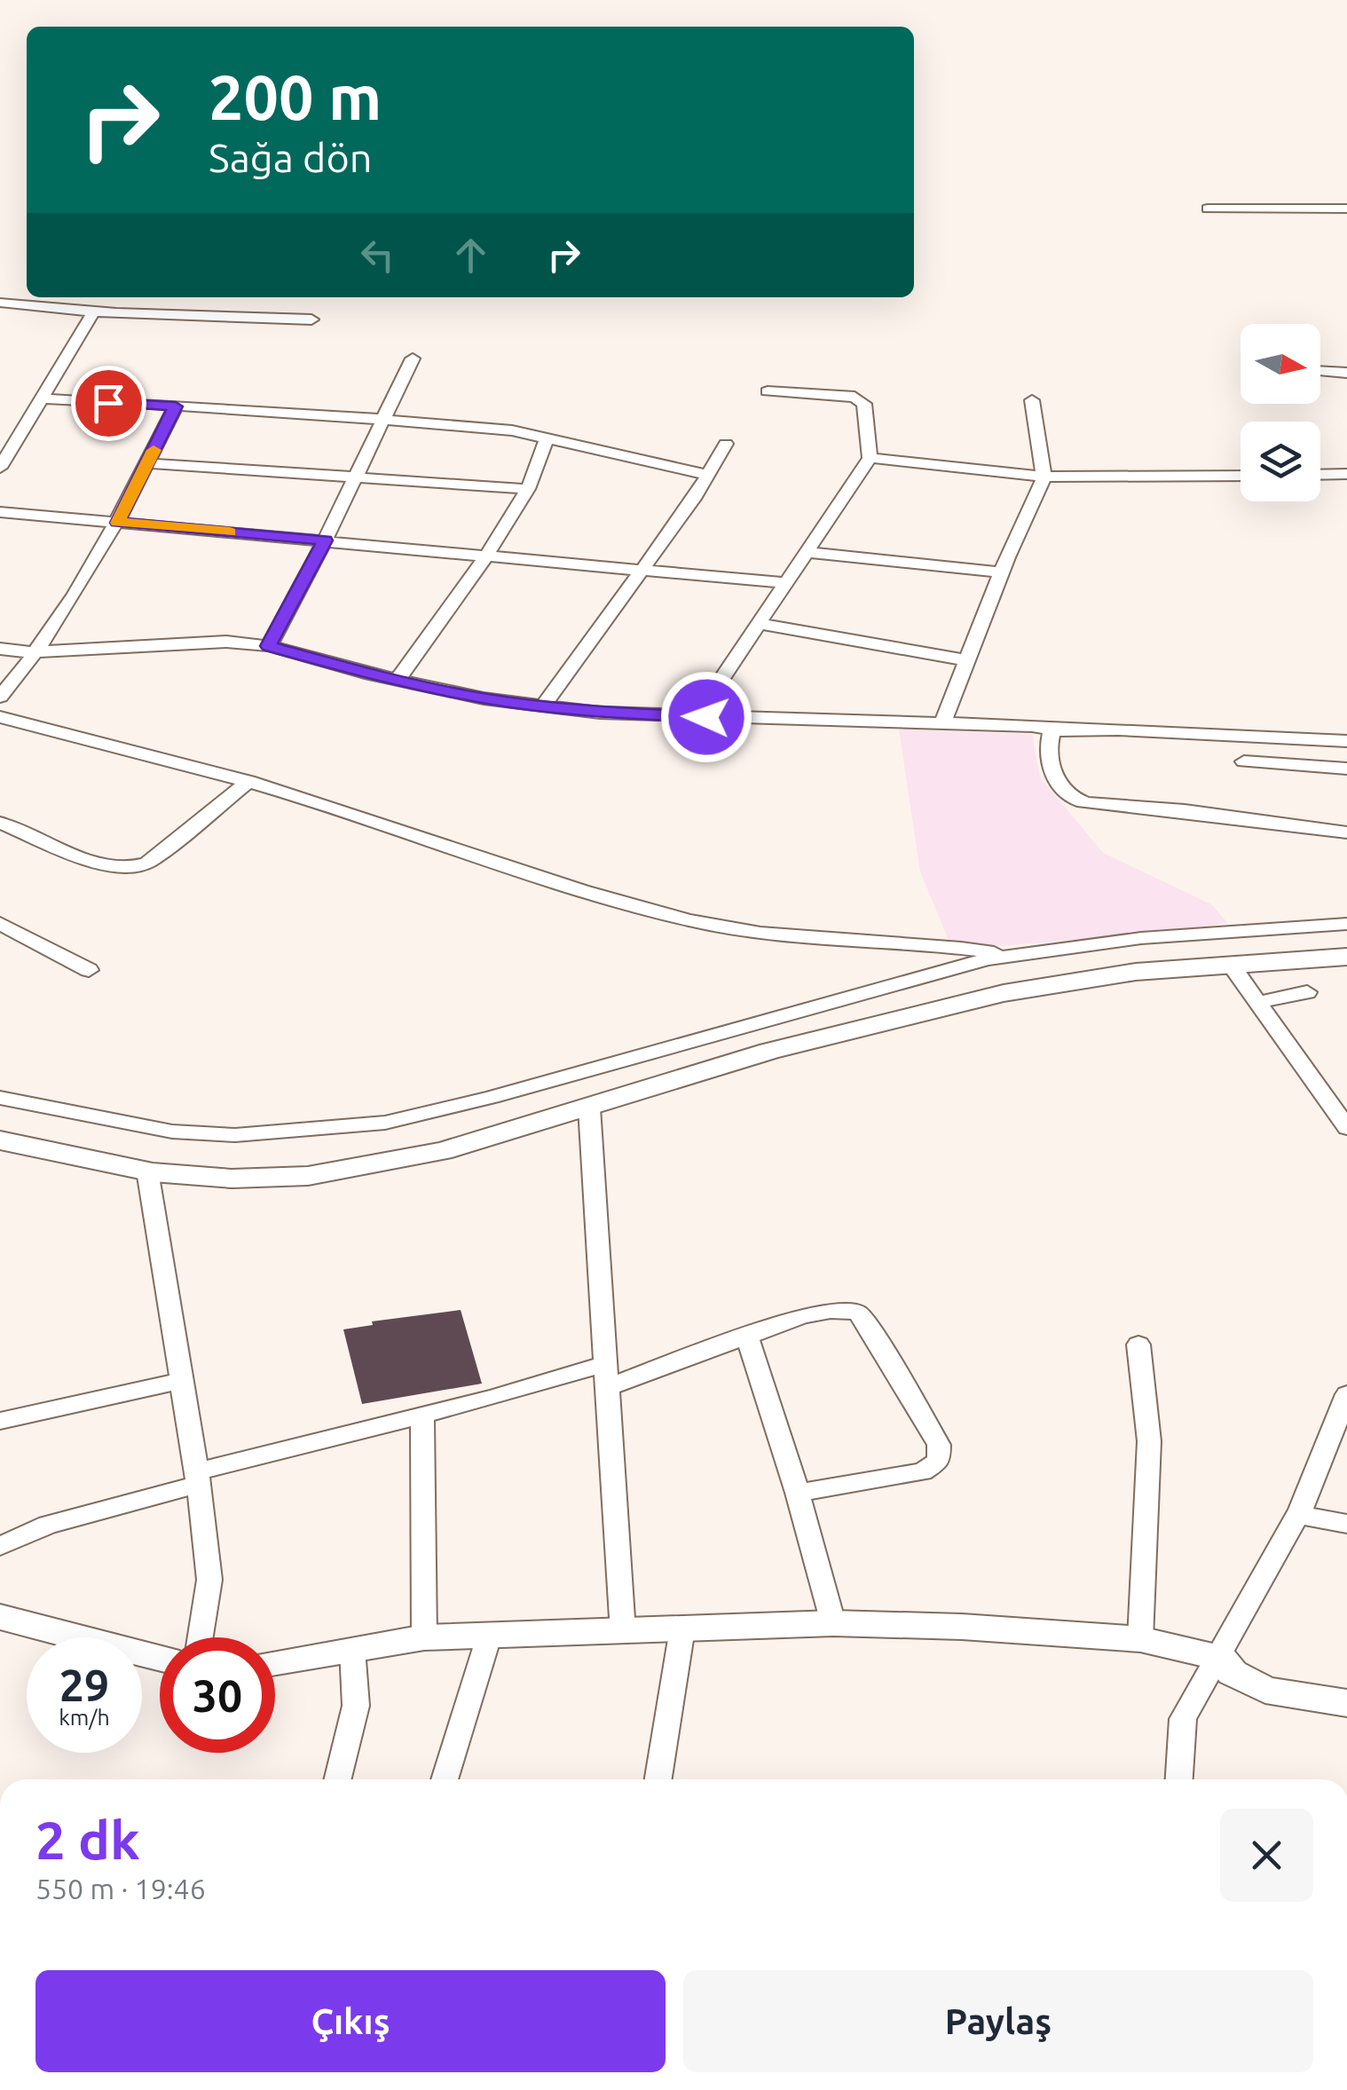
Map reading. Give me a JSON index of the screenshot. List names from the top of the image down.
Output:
{
  "north": "right",
  "page": {
    "turn": ["200 m", "Sağa dön"],
    "speed": "29 km/h",
    "limit": "30",
    "heading": ["2 dk", "550 m · 19:46"],
    "buttons": ["Çıkış", "Paylaş"]
  }
}
